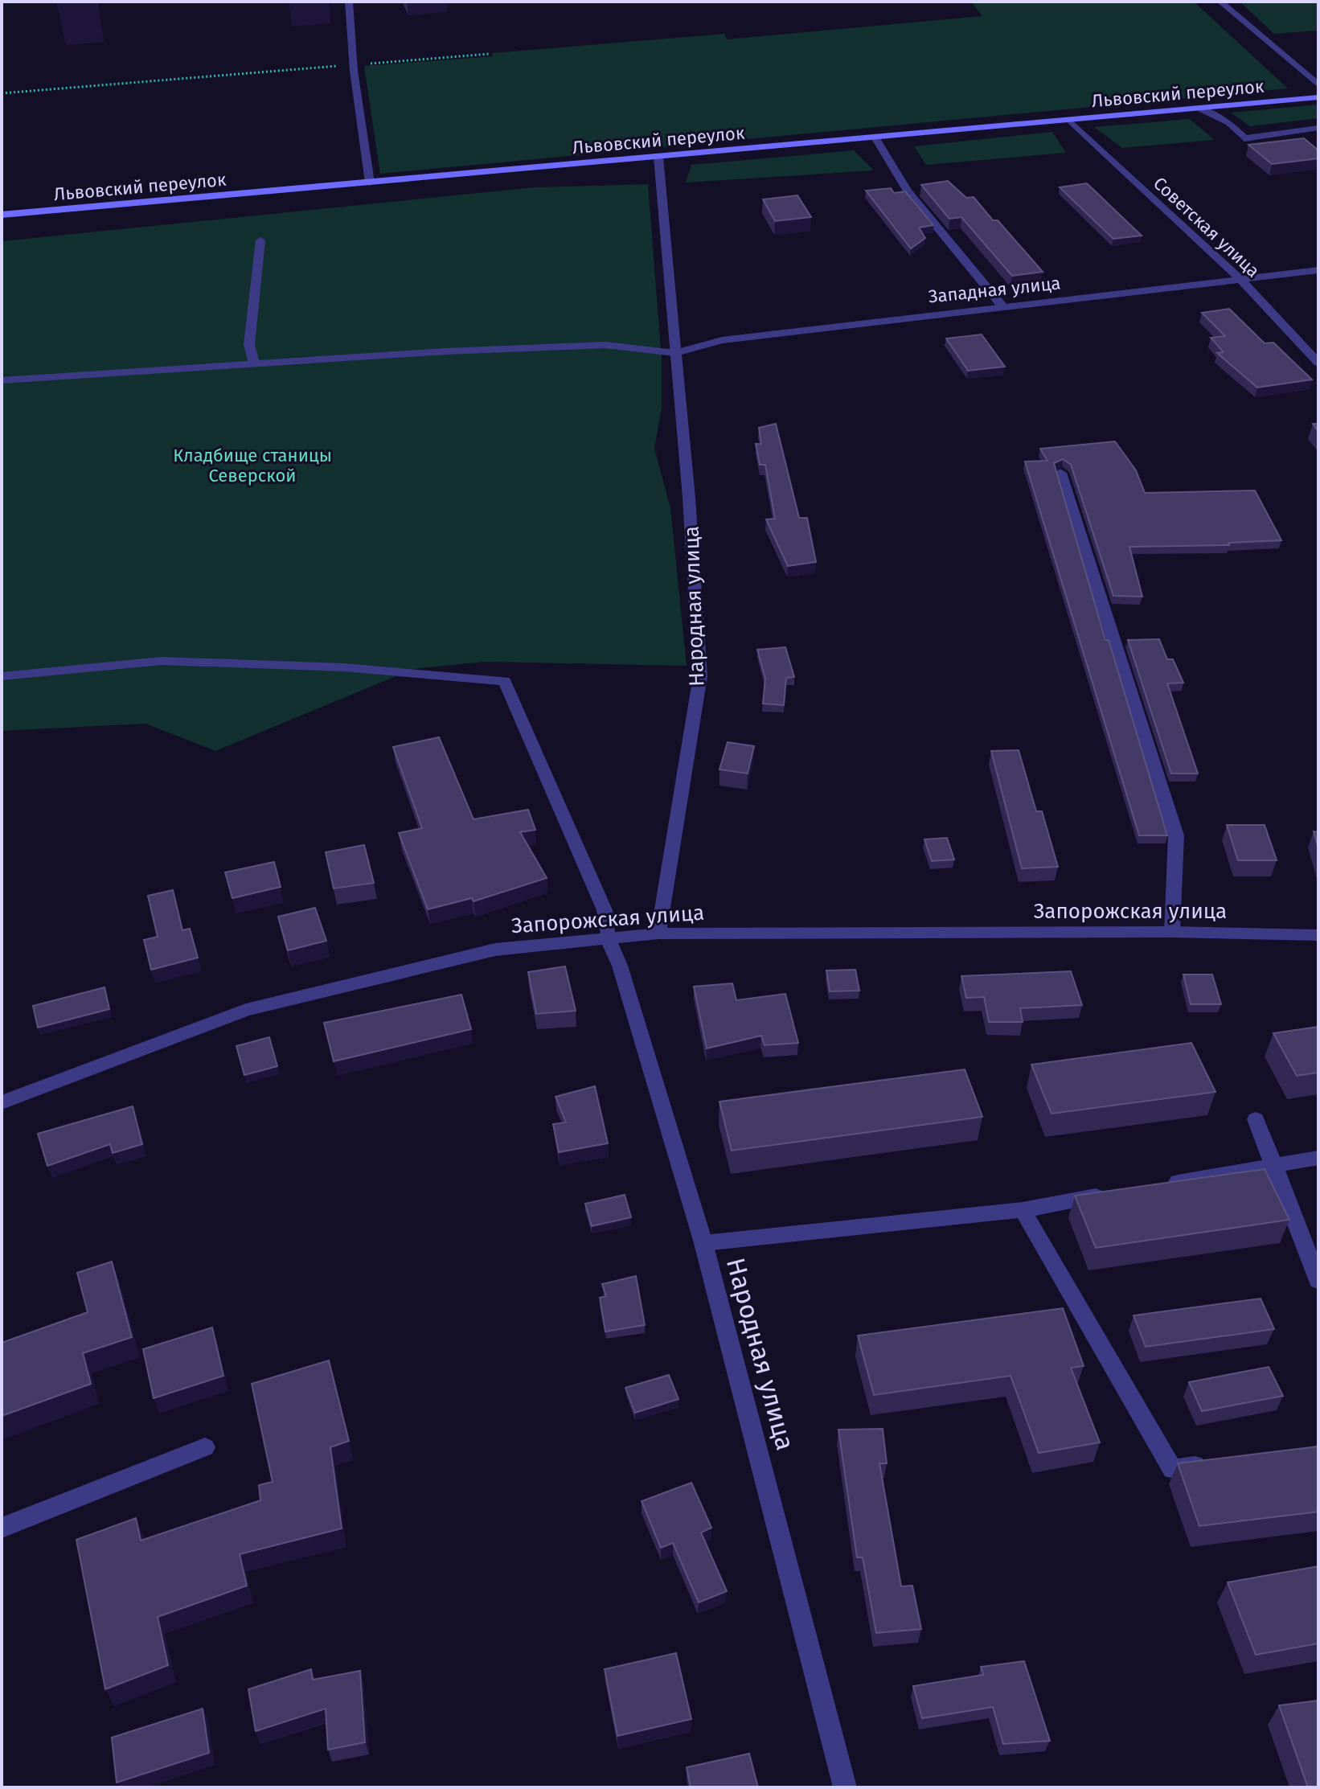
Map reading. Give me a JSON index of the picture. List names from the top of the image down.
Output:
{
  "streets": {
    "main road": ["Львовский переулок"],
    "street": [
      "Советская улица",
      "Западная улица",
      "Народная улица",
      "Запорожская улица"
    ]
  },
  "crossings": [
    ["Львовский переулок", "Советская улица"],
    ["Львовский переулок", "Народная улица"],
    ["Советская улица", "Западная улица"],
    ["Западная улица", "Народная улица"],
    ["Народная улица", "Запорожская улица"]
  ],
  "parks": ["Кладбище станицы Северской"]
}
